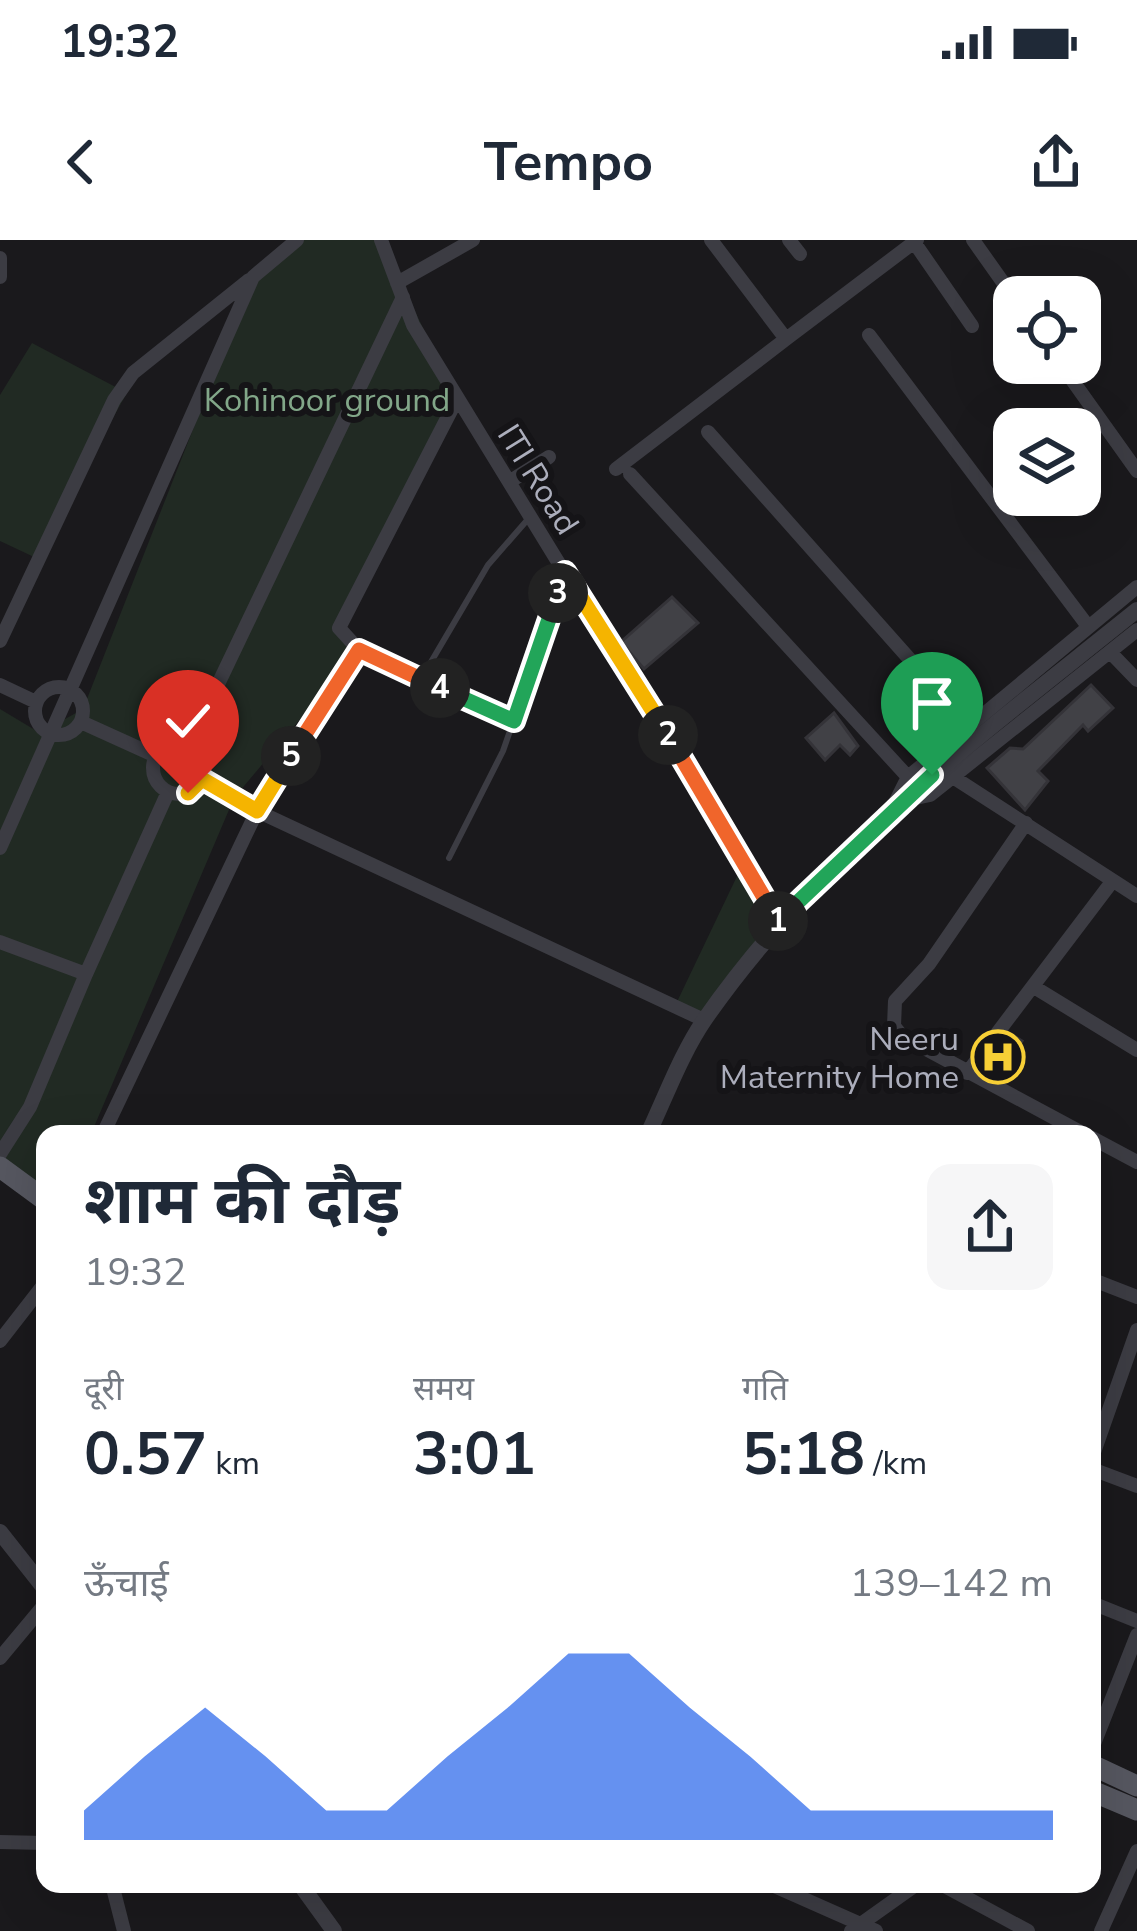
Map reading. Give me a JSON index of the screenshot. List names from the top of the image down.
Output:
{
  "streets": {
    "street": ["ITI Road"]
  },
  "parks": ["Kohinoor ground"],
  "places": {
    "hospital": ["Neeru Maternity Home"]
  },
  "page": {
    "status": "19:32",
    "header": "Tempo",
    "pins": [
      "3",
      "4",
      "2",
      "5",
      "1"
    ],
    "heading": ["शाम की दौड़", "19:32"],
    "stats": [
      ["दूरी", "0.57 km"],
      ["समय", "3:01"],
      ["गति", "5:18 /km"]
    ],
    "chart": ["ऊँचाई", "139–142 m"]
  }
}
